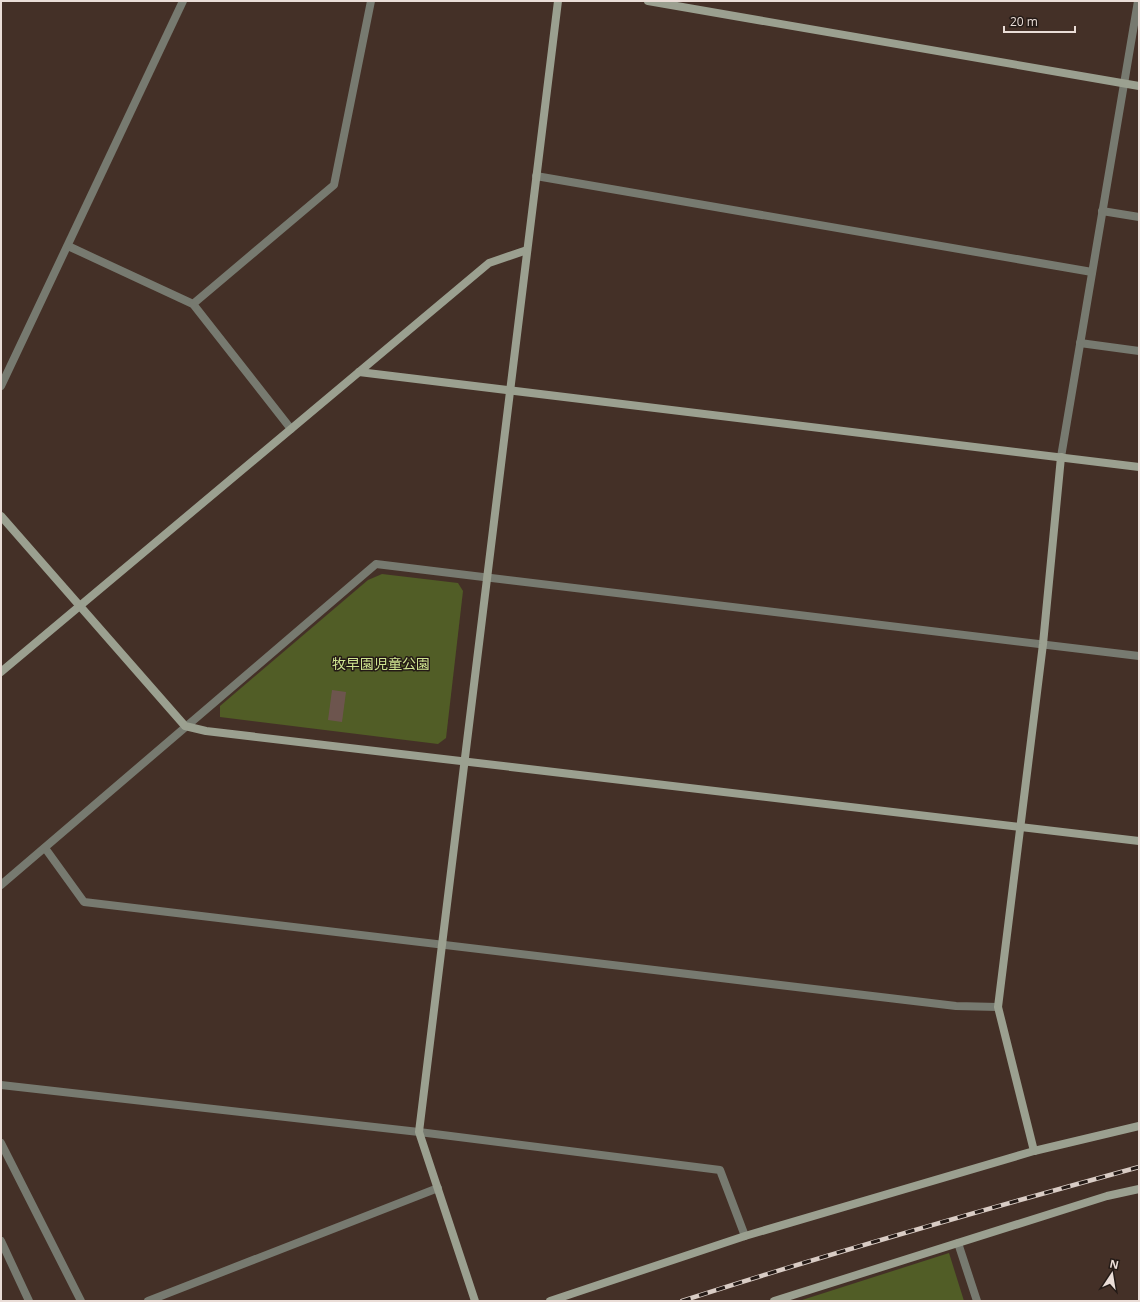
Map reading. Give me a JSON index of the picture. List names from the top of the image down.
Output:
{
  "parks": ["牧早園児童公園"],
  "scale_bar": "20 m",
  "north": "top"
}
